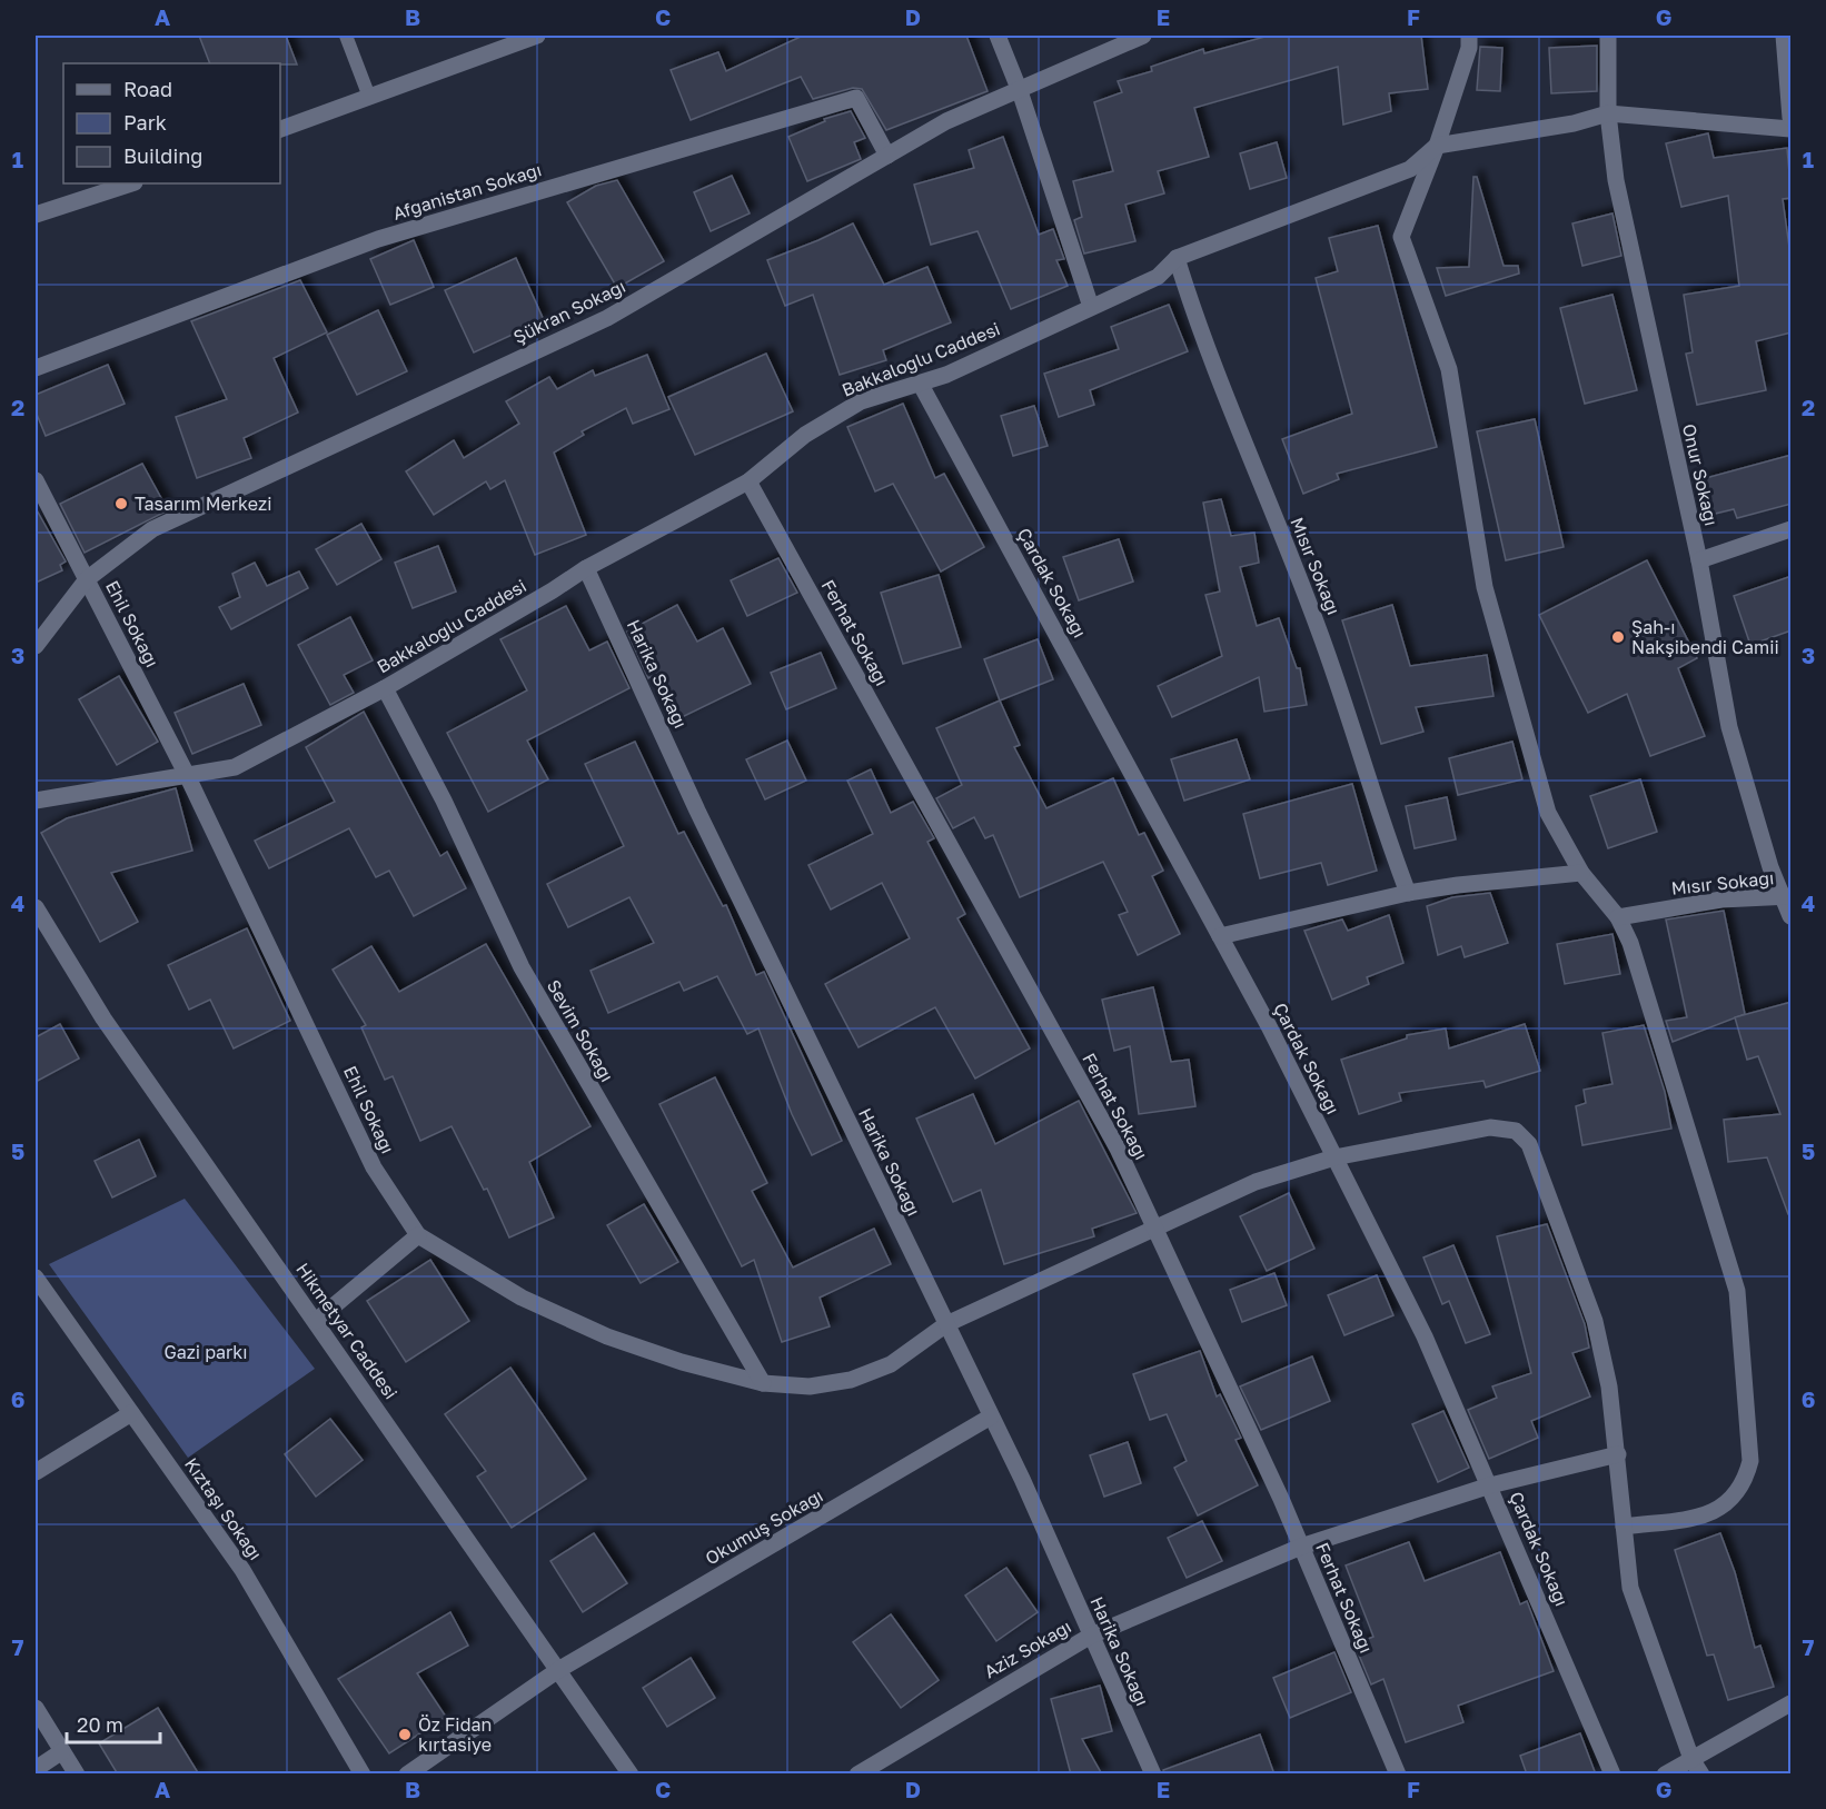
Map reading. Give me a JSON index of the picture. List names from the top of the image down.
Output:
{
  "streets": {
    "street": [
      "Afganistan Sokağı",
      "Şükran Sokağı",
      "Bakkaloğlu Caddesi",
      "Onur Sokağı",
      "Mısır Sokağı",
      "Çardak Sokağı",
      "Ehil Sokağı",
      "Ferhat Sokağı",
      "Harika Sokağı",
      "Sevim Sokağı",
      "Hikmetyar Caddesi",
      "Kıztaşı Sokağı",
      "Okumuş Sokağı",
      "Aziz Sokağı"
    ]
  },
  "crossings": [
    ["Afganistan Sokağı", "Şükran Sokağı"],
    ["Şükran Sokağı", "Ehil Sokağı"],
    ["Bakkaloğlu Caddesi", "Mısır Sokağı"],
    ["Bakkaloğlu Caddesi", "Çardak Sokağı"],
    ["Bakkaloğlu Caddesi", "Ehil Sokağı"],
    ["Bakkaloğlu Caddesi", "Ferhat Sokağı"],
    ["Bakkaloğlu Caddesi", "Harika Sokağı"],
    ["Bakkaloğlu Caddesi", "Sevim Sokağı"],
    ["Onur Sokağı", "Mısır Sokağı"],
    ["Çardak Sokağı", "Ehil Sokağı"],
    ["Çardak Sokağı", "Aziz Sokağı"],
    ["Ehil Sokağı", "Ferhat Sokağı"],
    ["Ehil Sokağı", "Harika Sokağı"],
    ["Ehil Sokağı", "Sevim Sokağı"],
    ["Ehil Sokağı", "Aziz Sokağı"],
    ["Ferhat Sokağı", "Aziz Sokağı"],
    ["Harika Sokağı", "Okumuş Sokağı"],
    ["Harika Sokağı", "Aziz Sokağı"],
    ["Hikmetyar Caddesi", "Okumuş Sokağı"]
  ],
  "parks": ["Gazi parkı"],
  "places": ["Tasarım Merkezi", "Şah-ı Nakşibendi Camii", "Öz Fidan kırtasiye"],
  "legend": ["Road", "Park", "Building"],
  "scale_bar": "20 m",
  "grid": {
    "columns": [
      "A",
      "B",
      "C",
      "D",
      "E",
      "F",
      "G"
    ],
    "rows": [
      "1",
      "2",
      "3",
      "4",
      "5",
      "6",
      "7"
    ]
  }
}
